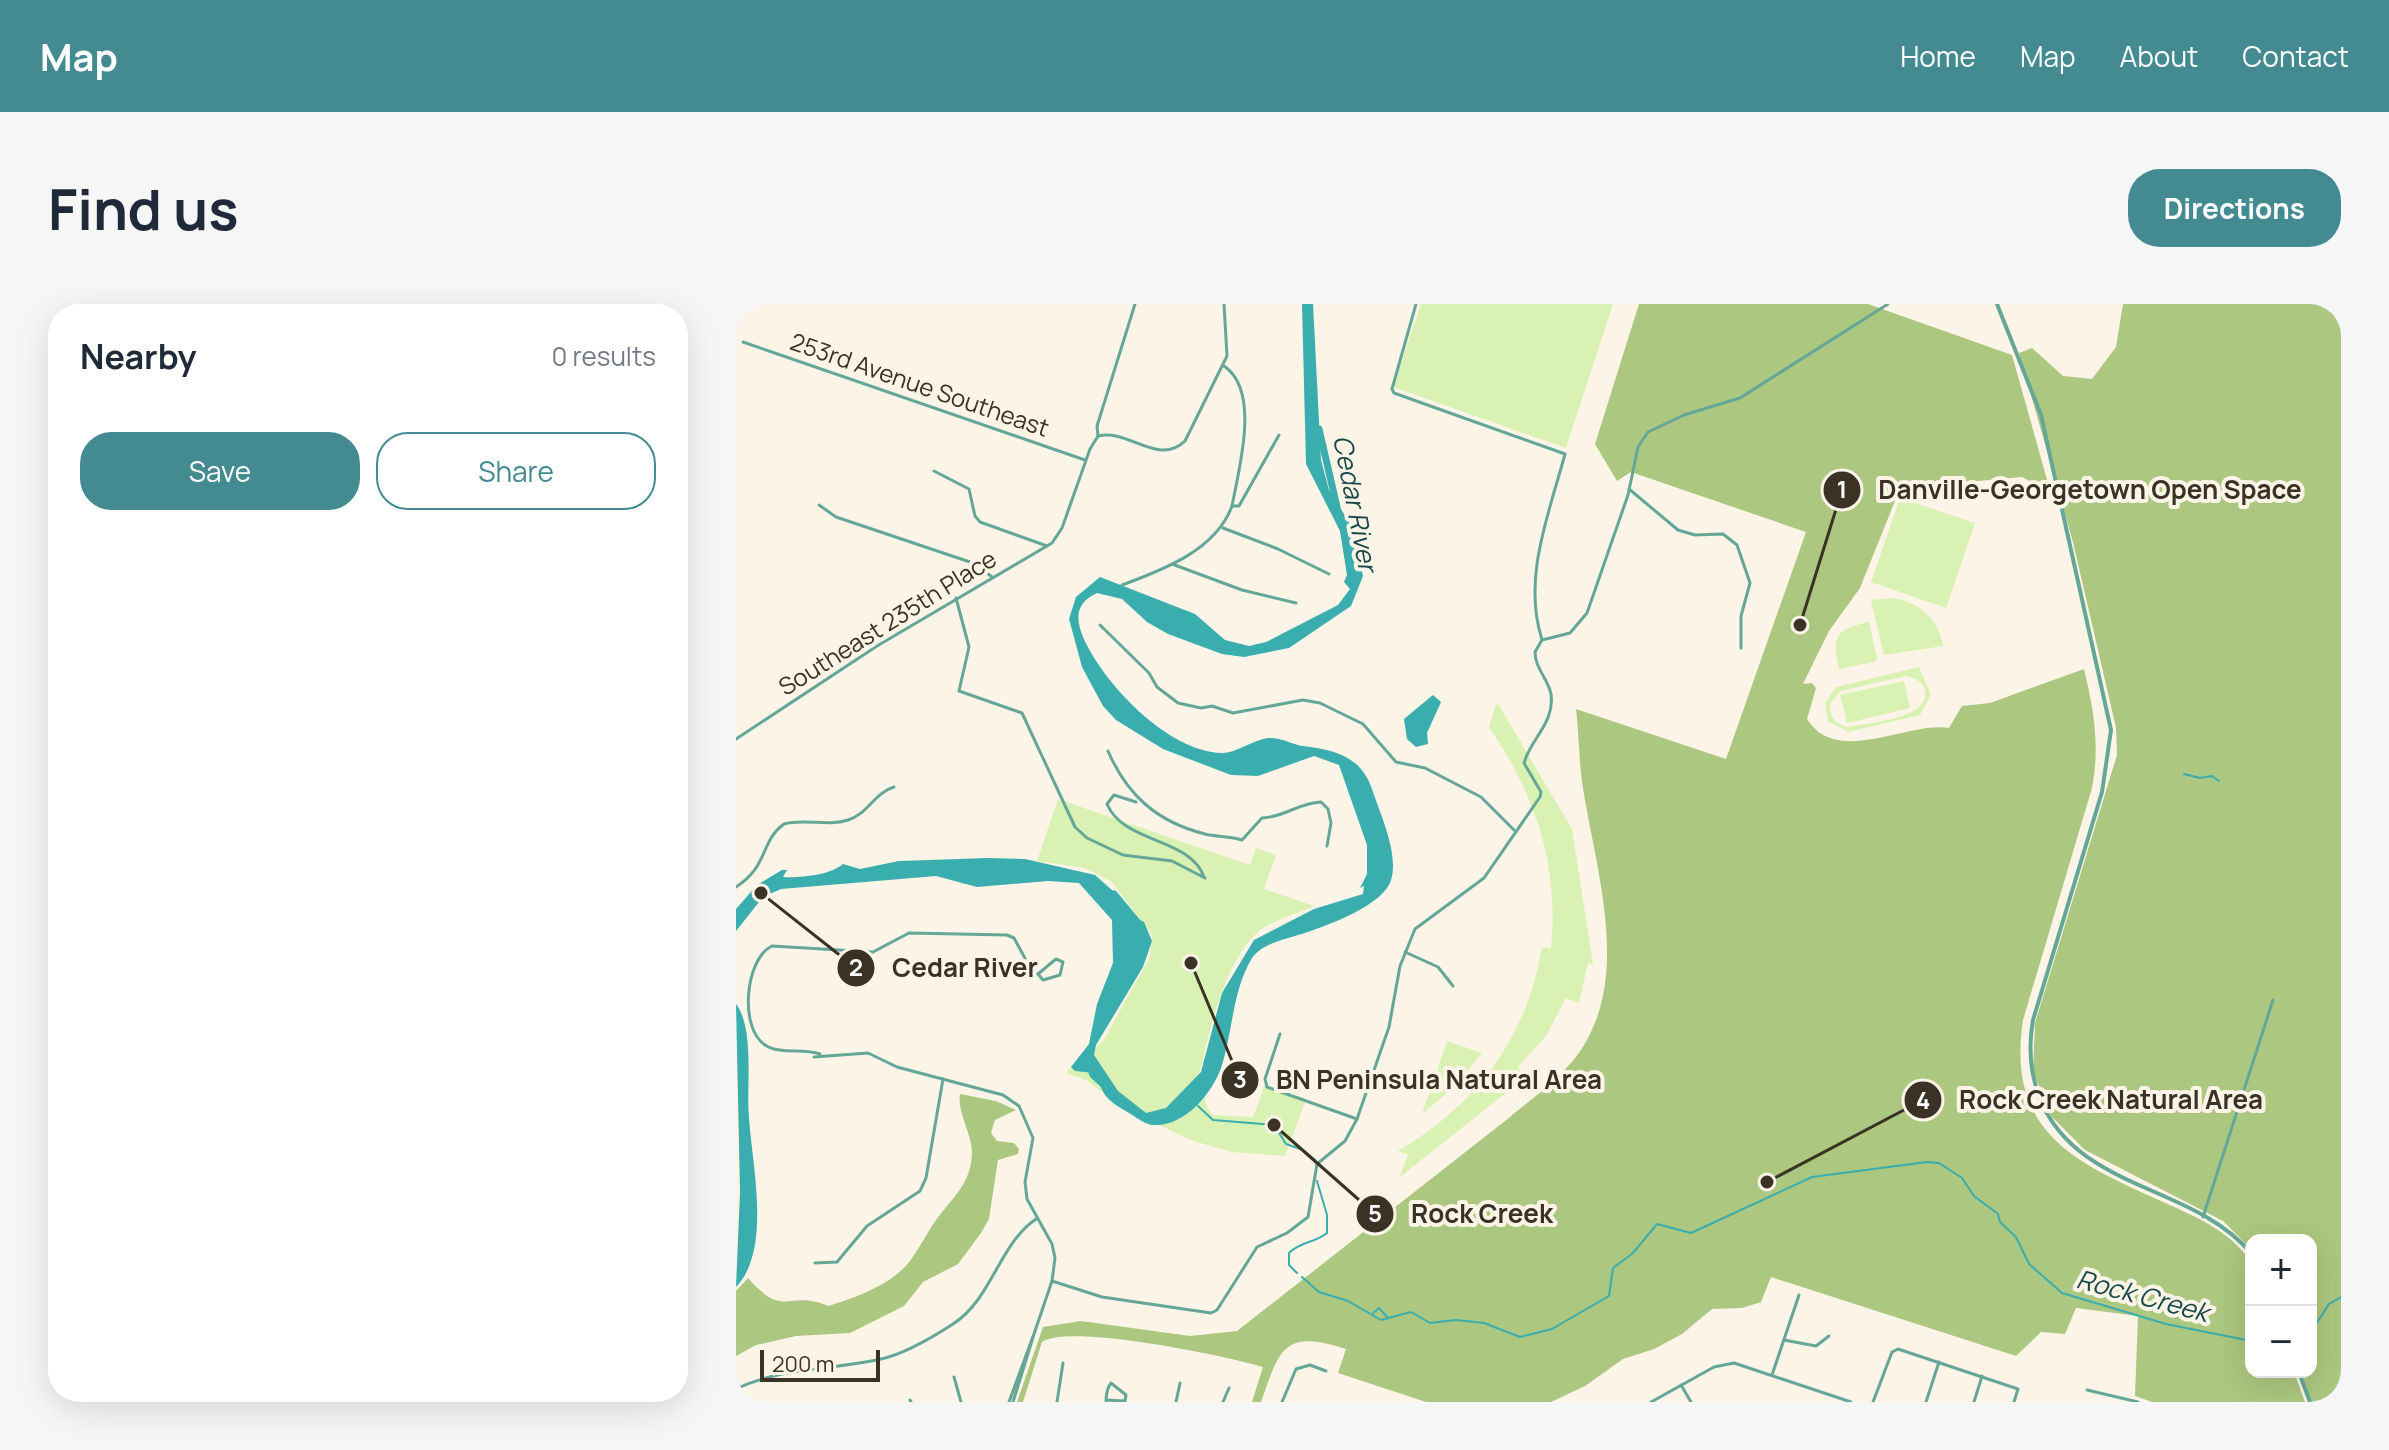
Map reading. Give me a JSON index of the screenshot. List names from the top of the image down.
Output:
{
  "streets": {
    "street": ["253rd Avenue Southeast", "Southeast 235th Place"]
  },
  "crossings": [
    ["253rd Avenue Southeast", "Southeast 235th Place"]
  ],
  "water": ["Cedar River", "Rock Creek"],
  "places": [
    "Danville-Georgetown Open Space",
    "Cedar River",
    "BN Peninsula Natural Area",
    "Rock Creek",
    "Rock Creek Natural Area"
  ],
  "scale_bar": "200 m",
  "page": {
    "header": "Map",
    "nav": [
      "Home",
      "Map",
      "About",
      "Contact"
    ],
    "buttons": [
      "Directions",
      ["Save", "Share"]
    ],
    "title": "Find us",
    "heading": ["Nearby", "0 results"],
    "map_buttons": ["+", "−"],
    "scale": "200 m"
  }
}
